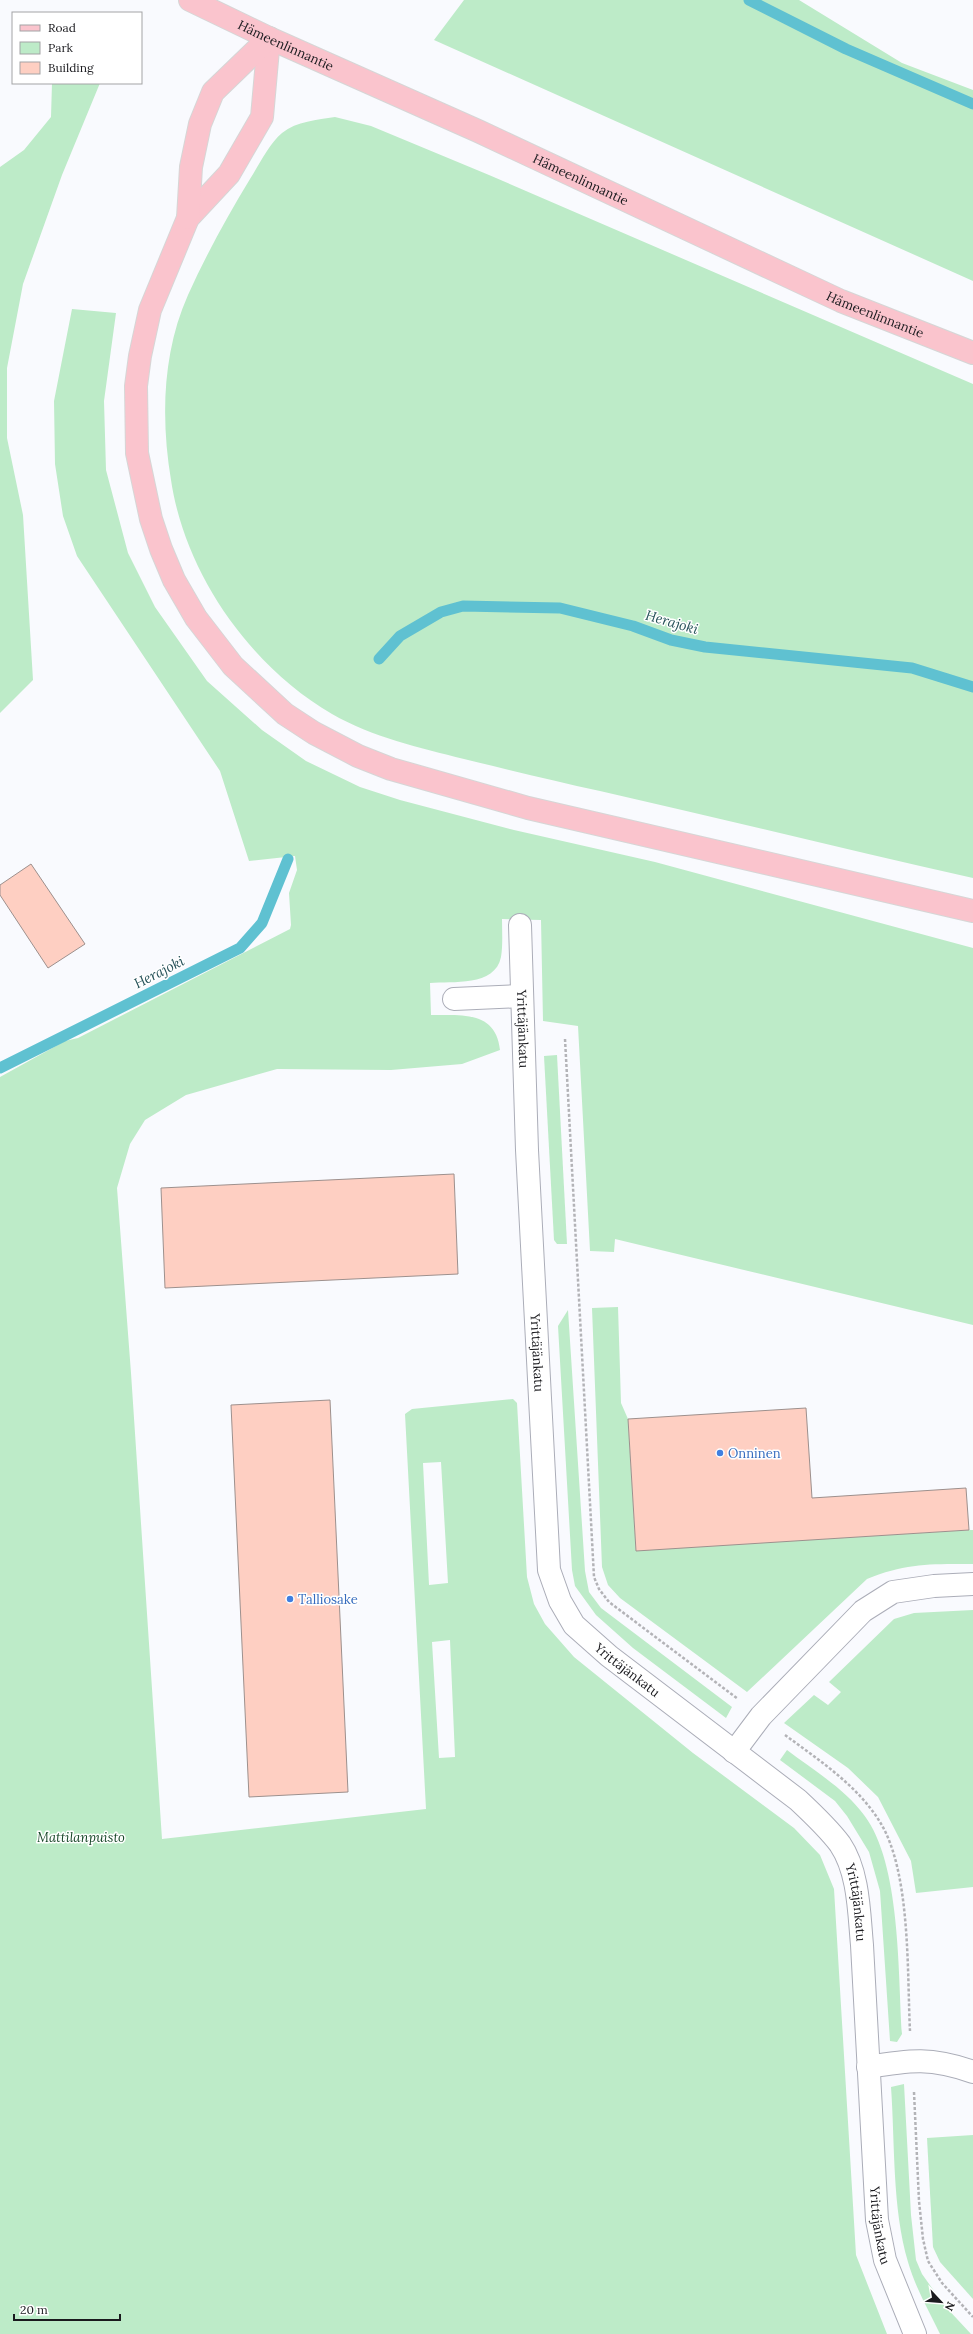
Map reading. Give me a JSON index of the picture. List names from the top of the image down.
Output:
{
  "streets": {
    "main road": ["Hämeenlinnantie"],
    "street": ["Yrittäjänkatu"]
  },
  "water": ["Herajoki"],
  "parks": ["Mattilanpuisto"],
  "places": ["Onninen", "Talliosake"],
  "legend": ["Road", "Park", "Building"],
  "scale_bar": "20 m",
  "north": "bottom right"
}
